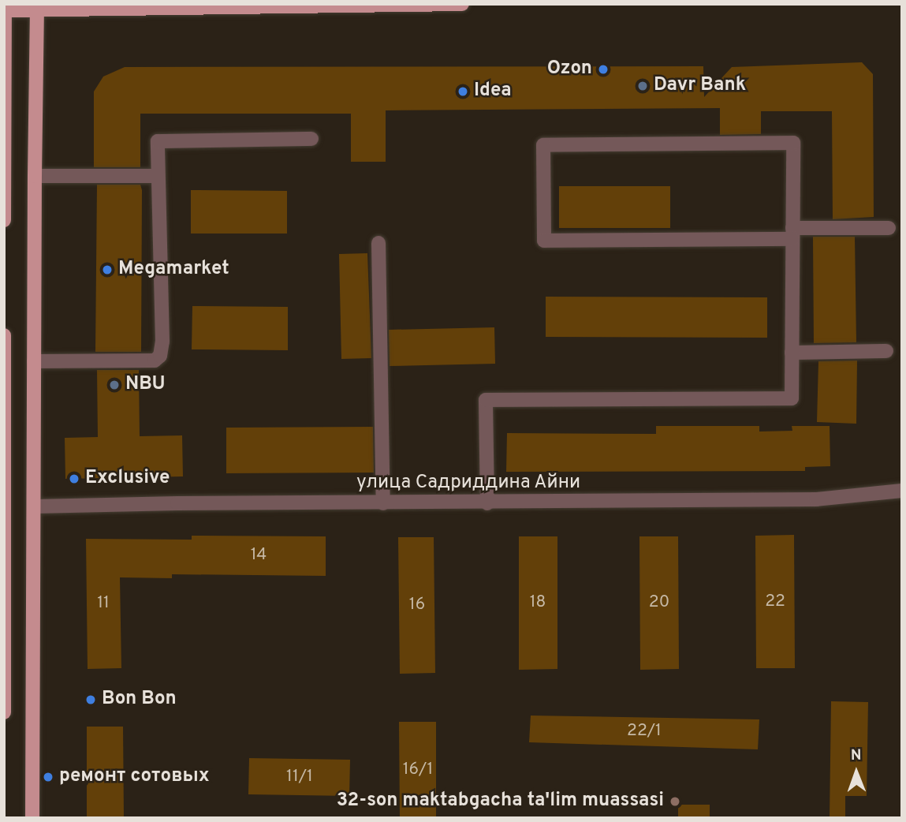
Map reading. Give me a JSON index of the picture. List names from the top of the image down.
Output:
{
  "streets": {
    "street": ["улица Садриддина Айни"]
  },
  "places": [
    "Ozon",
    "Davr Bank",
    "Idea",
    "Megamarket",
    "NBU",
    "Exclusive",
    "Bon Bon",
    "ремонт сотовых",
    "32-son maktabgacha ta'lim muassasi"
  ],
  "house_numbers": [
    "14",
    "22",
    "18",
    "20",
    "11",
    "16",
    "22/1",
    "16/1",
    "11/1"
  ],
  "north": "top"
}
